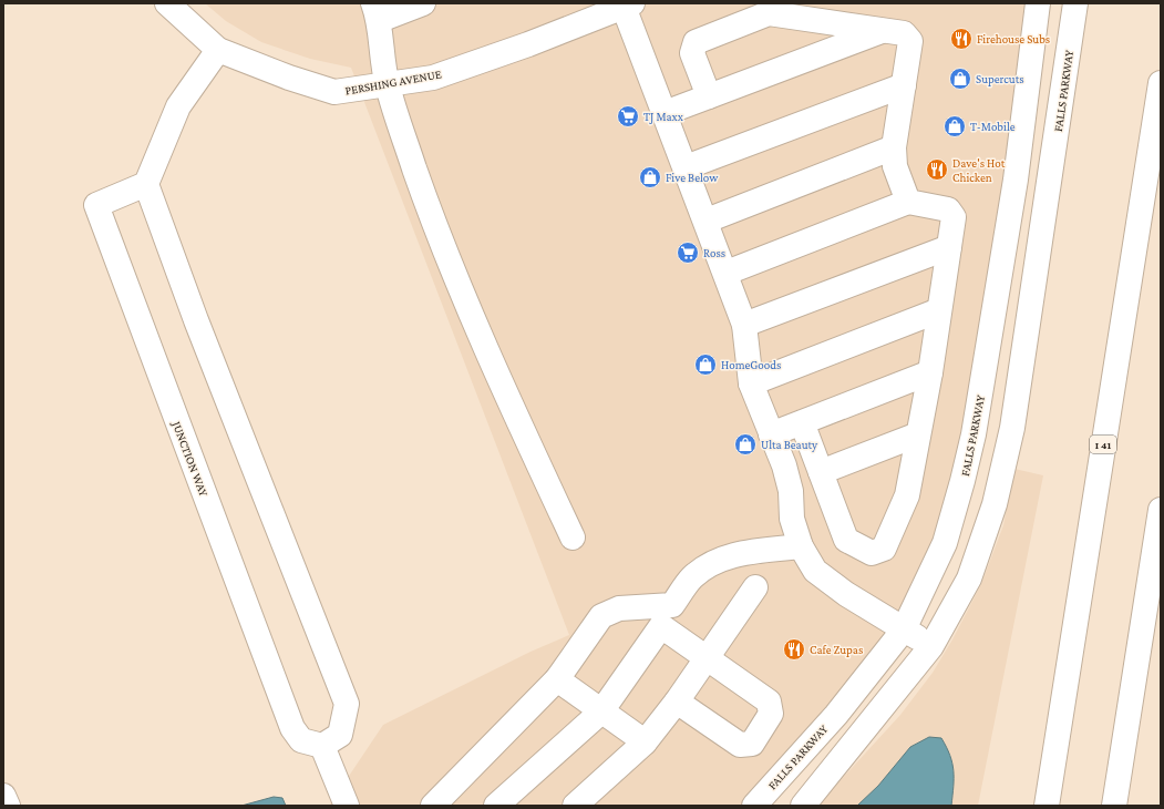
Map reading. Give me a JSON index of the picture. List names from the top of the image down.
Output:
{
  "streets": {
    "main road": [
      "PERSHING AVENUE",
      "FALLS PARKWAY",
      "I 41",
      "JUNCTION WAY"
    ]
  },
  "places": {
    "restaurant": ["Firehouse Subs", "Dave's Hot Chicken", "Cafe Zupas"],
    "shop": [
      "Supercuts",
      "T-Mobile",
      "Five Below",
      "HomeGoods",
      "Ulta Beauty"
    ],
    "supermarket": ["TJ Maxx", "Ross"]
  }
}
